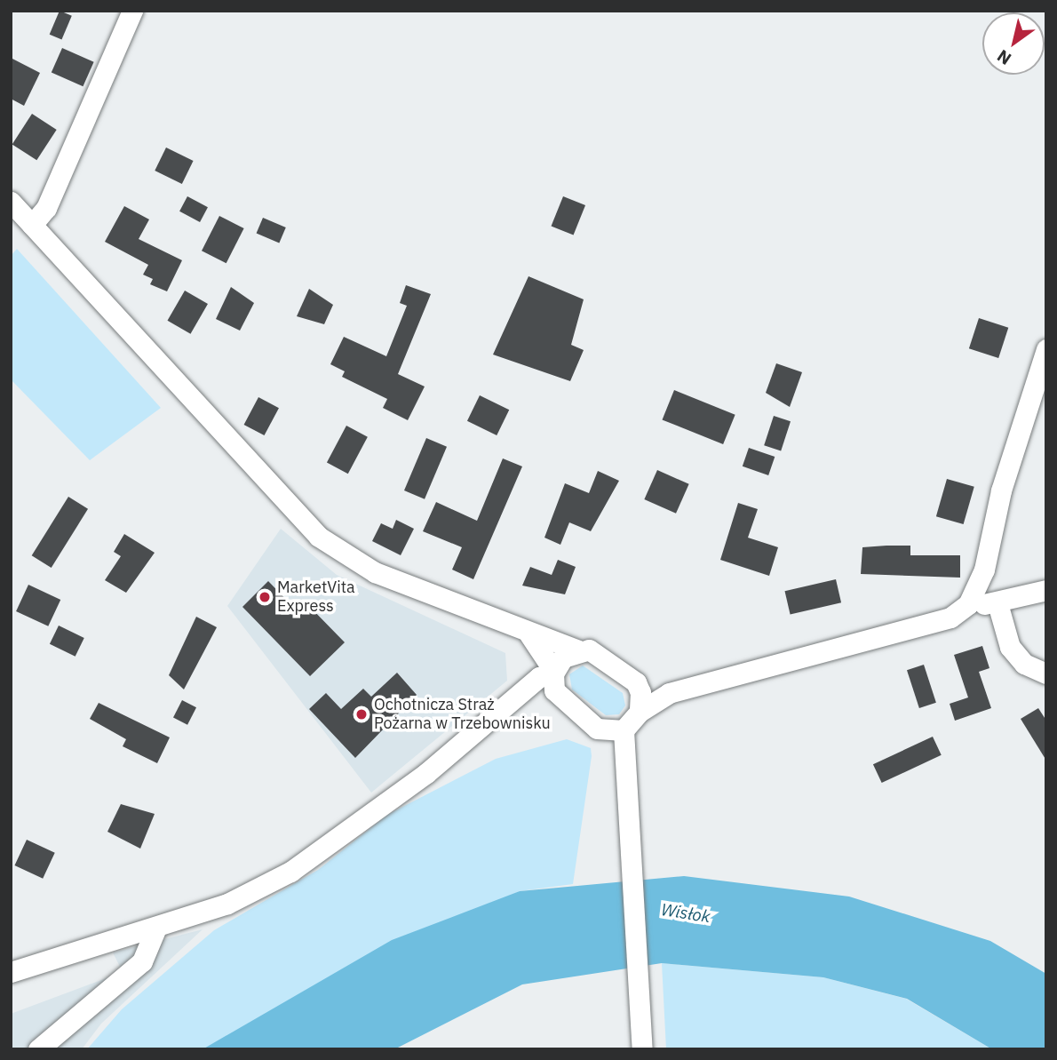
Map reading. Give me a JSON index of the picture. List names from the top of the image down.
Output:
{
  "water": ["Wisłok"],
  "places": ["MarketVita Express", "Ochotnicza Straż Pożarna w Trzebownisku"],
  "north": "bottom left"
}
